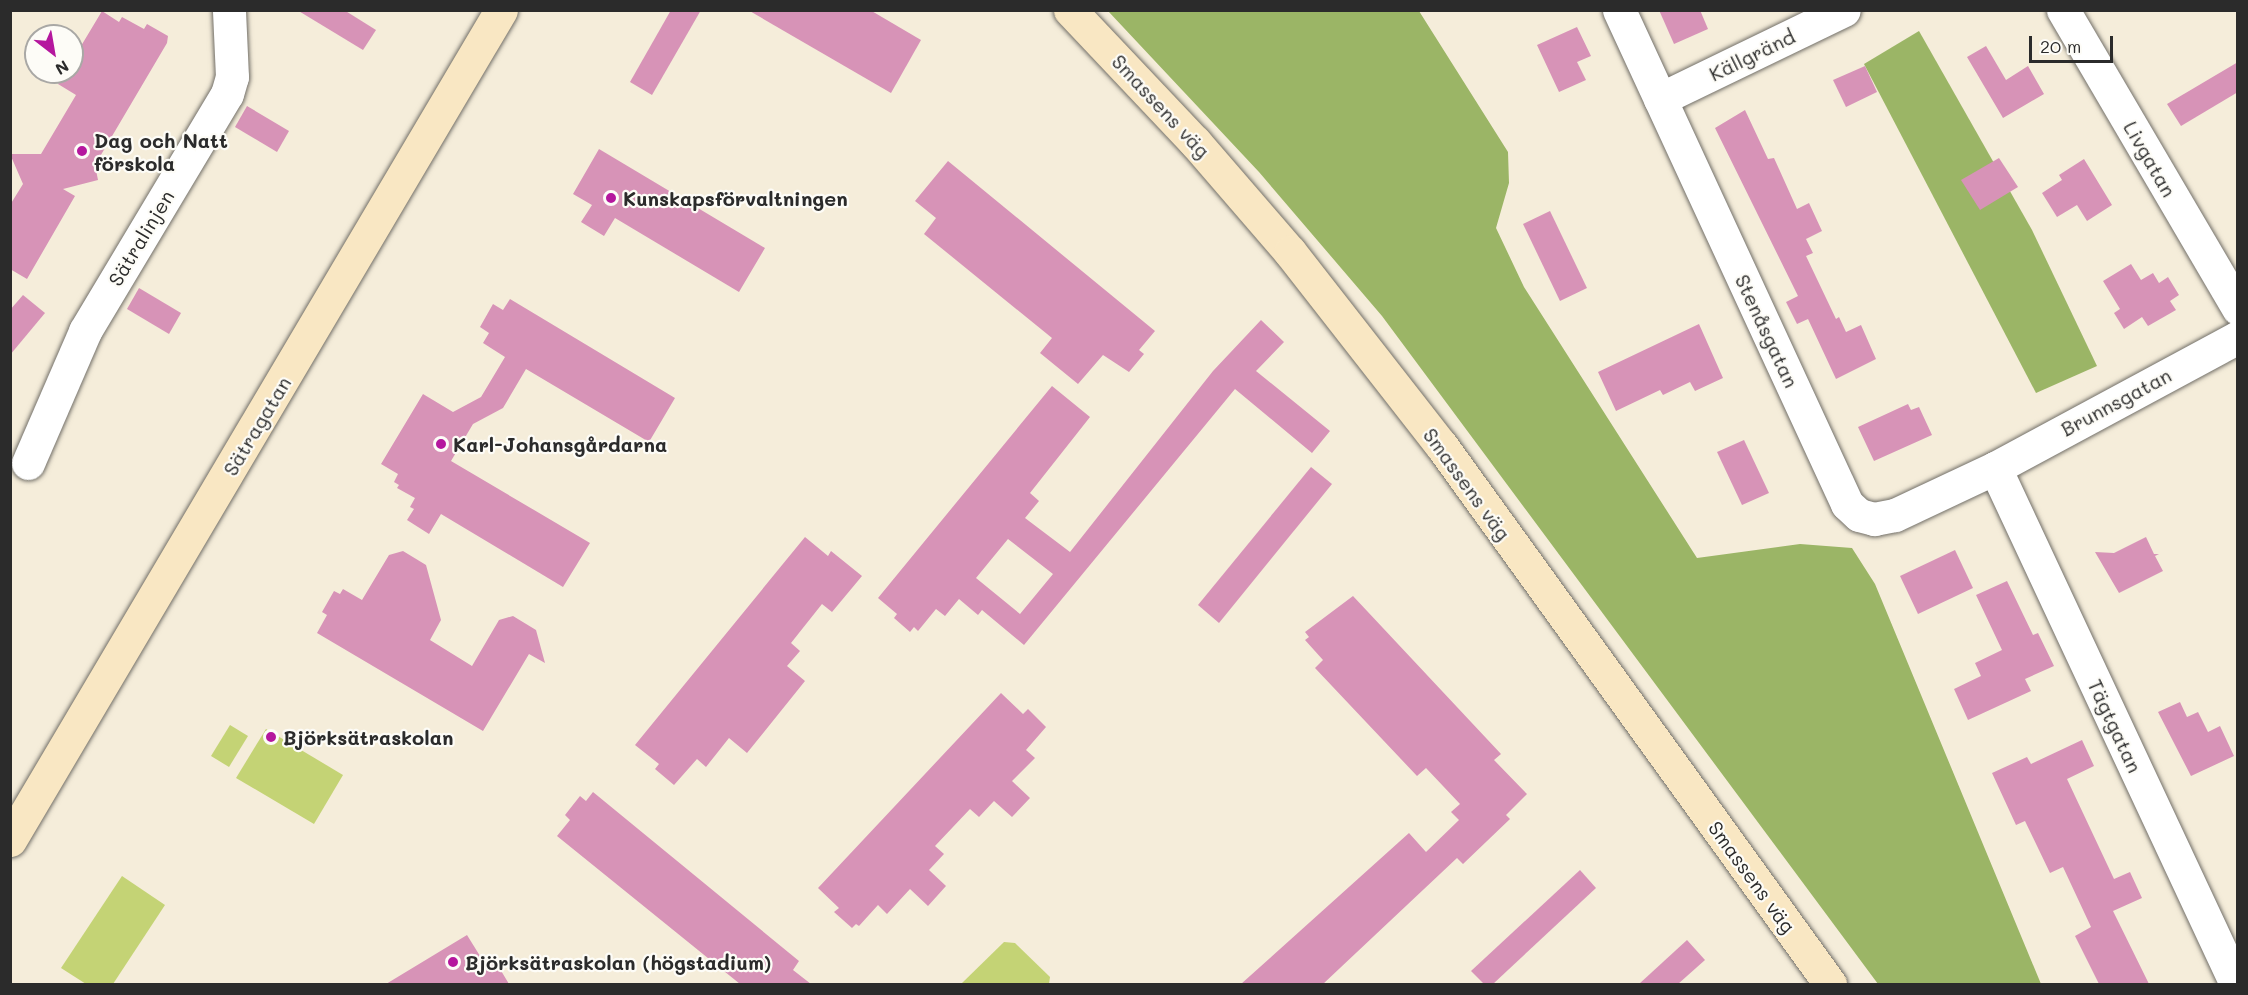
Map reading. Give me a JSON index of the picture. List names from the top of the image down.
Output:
{
  "streets": {
    "street": [
      "Källgränd",
      "Smassens väg",
      "Livgatan",
      "Sätralinjen",
      "Stenåsgatan",
      "Brunnsgatan",
      "Sätragatan",
      "Tägtgatan"
    ]
  },
  "crossings": [
    ["Källgränd", "Stenåsgatan"],
    ["Stenåsgatan", "Brunnsgatan"],
    ["Stenåsgatan", "Tägtgatan"],
    ["Brunnsgatan", "Tägtgatan"]
  ],
  "places": [
    "Dag och Natt förskola",
    "Kunskapsförvaltningen",
    "Karl-Johansgårdarna",
    "Björksätraskolan",
    "Björksätraskolan (högstadium)"
  ],
  "scale_bar": "20 m",
  "north": "bottom right"
}
